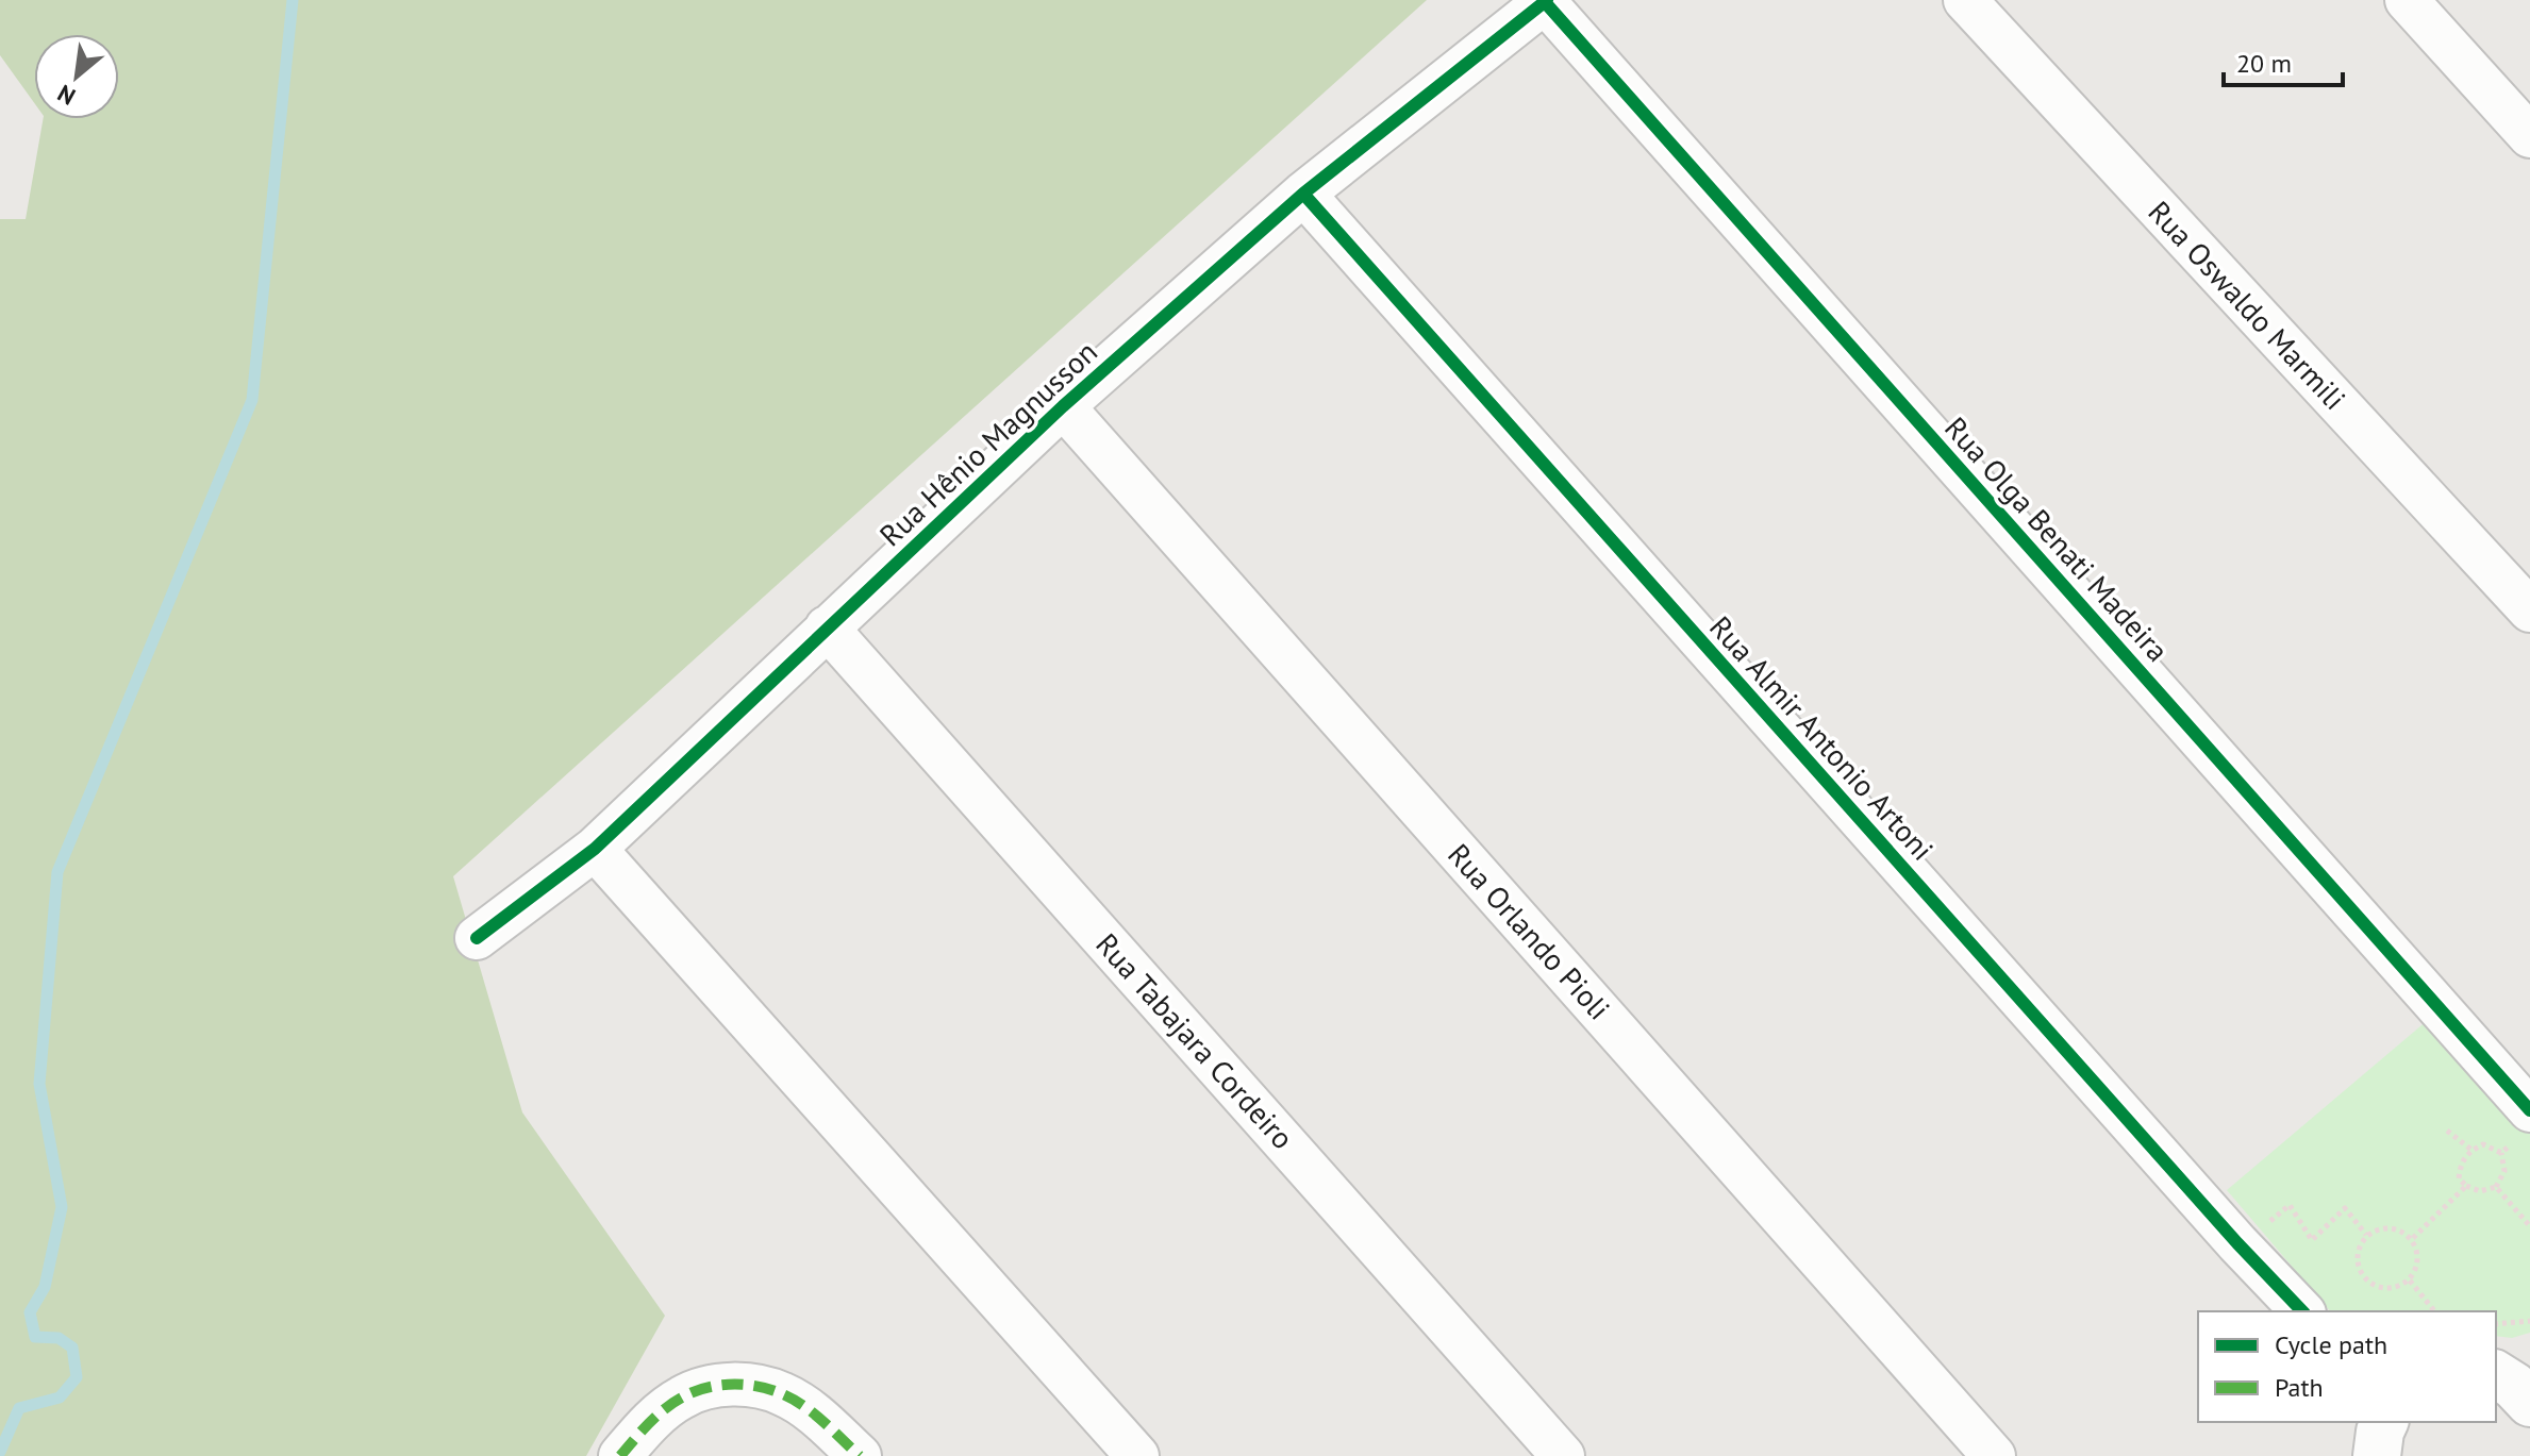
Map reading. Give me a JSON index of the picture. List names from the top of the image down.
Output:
{
  "streets": {
    "street": [
      "Rua Oswaldo Marmili",
      "Rua Hênio Magnusson",
      "Rua Olga Benati Madeira",
      "Rua Almir Antonio Artoni",
      "Rua Orlando Pioli",
      "Rua Tabajara Cordeiro"
    ]
  },
  "crossings": [
    ["Rua Hênio Magnusson", "Rua Olga Benati Madeira"],
    ["Rua Hênio Magnusson", "Rua Almir Antonio Artoni"],
    ["Rua Hênio Magnusson", "Rua Orlando Pioli"],
    ["Rua Hênio Magnusson", "Rua Tabajara Cordeiro"]
  ],
  "legend": ["Cycle path", "Path"],
  "scale_bar": "20 m",
  "north": "bottom left"
}
